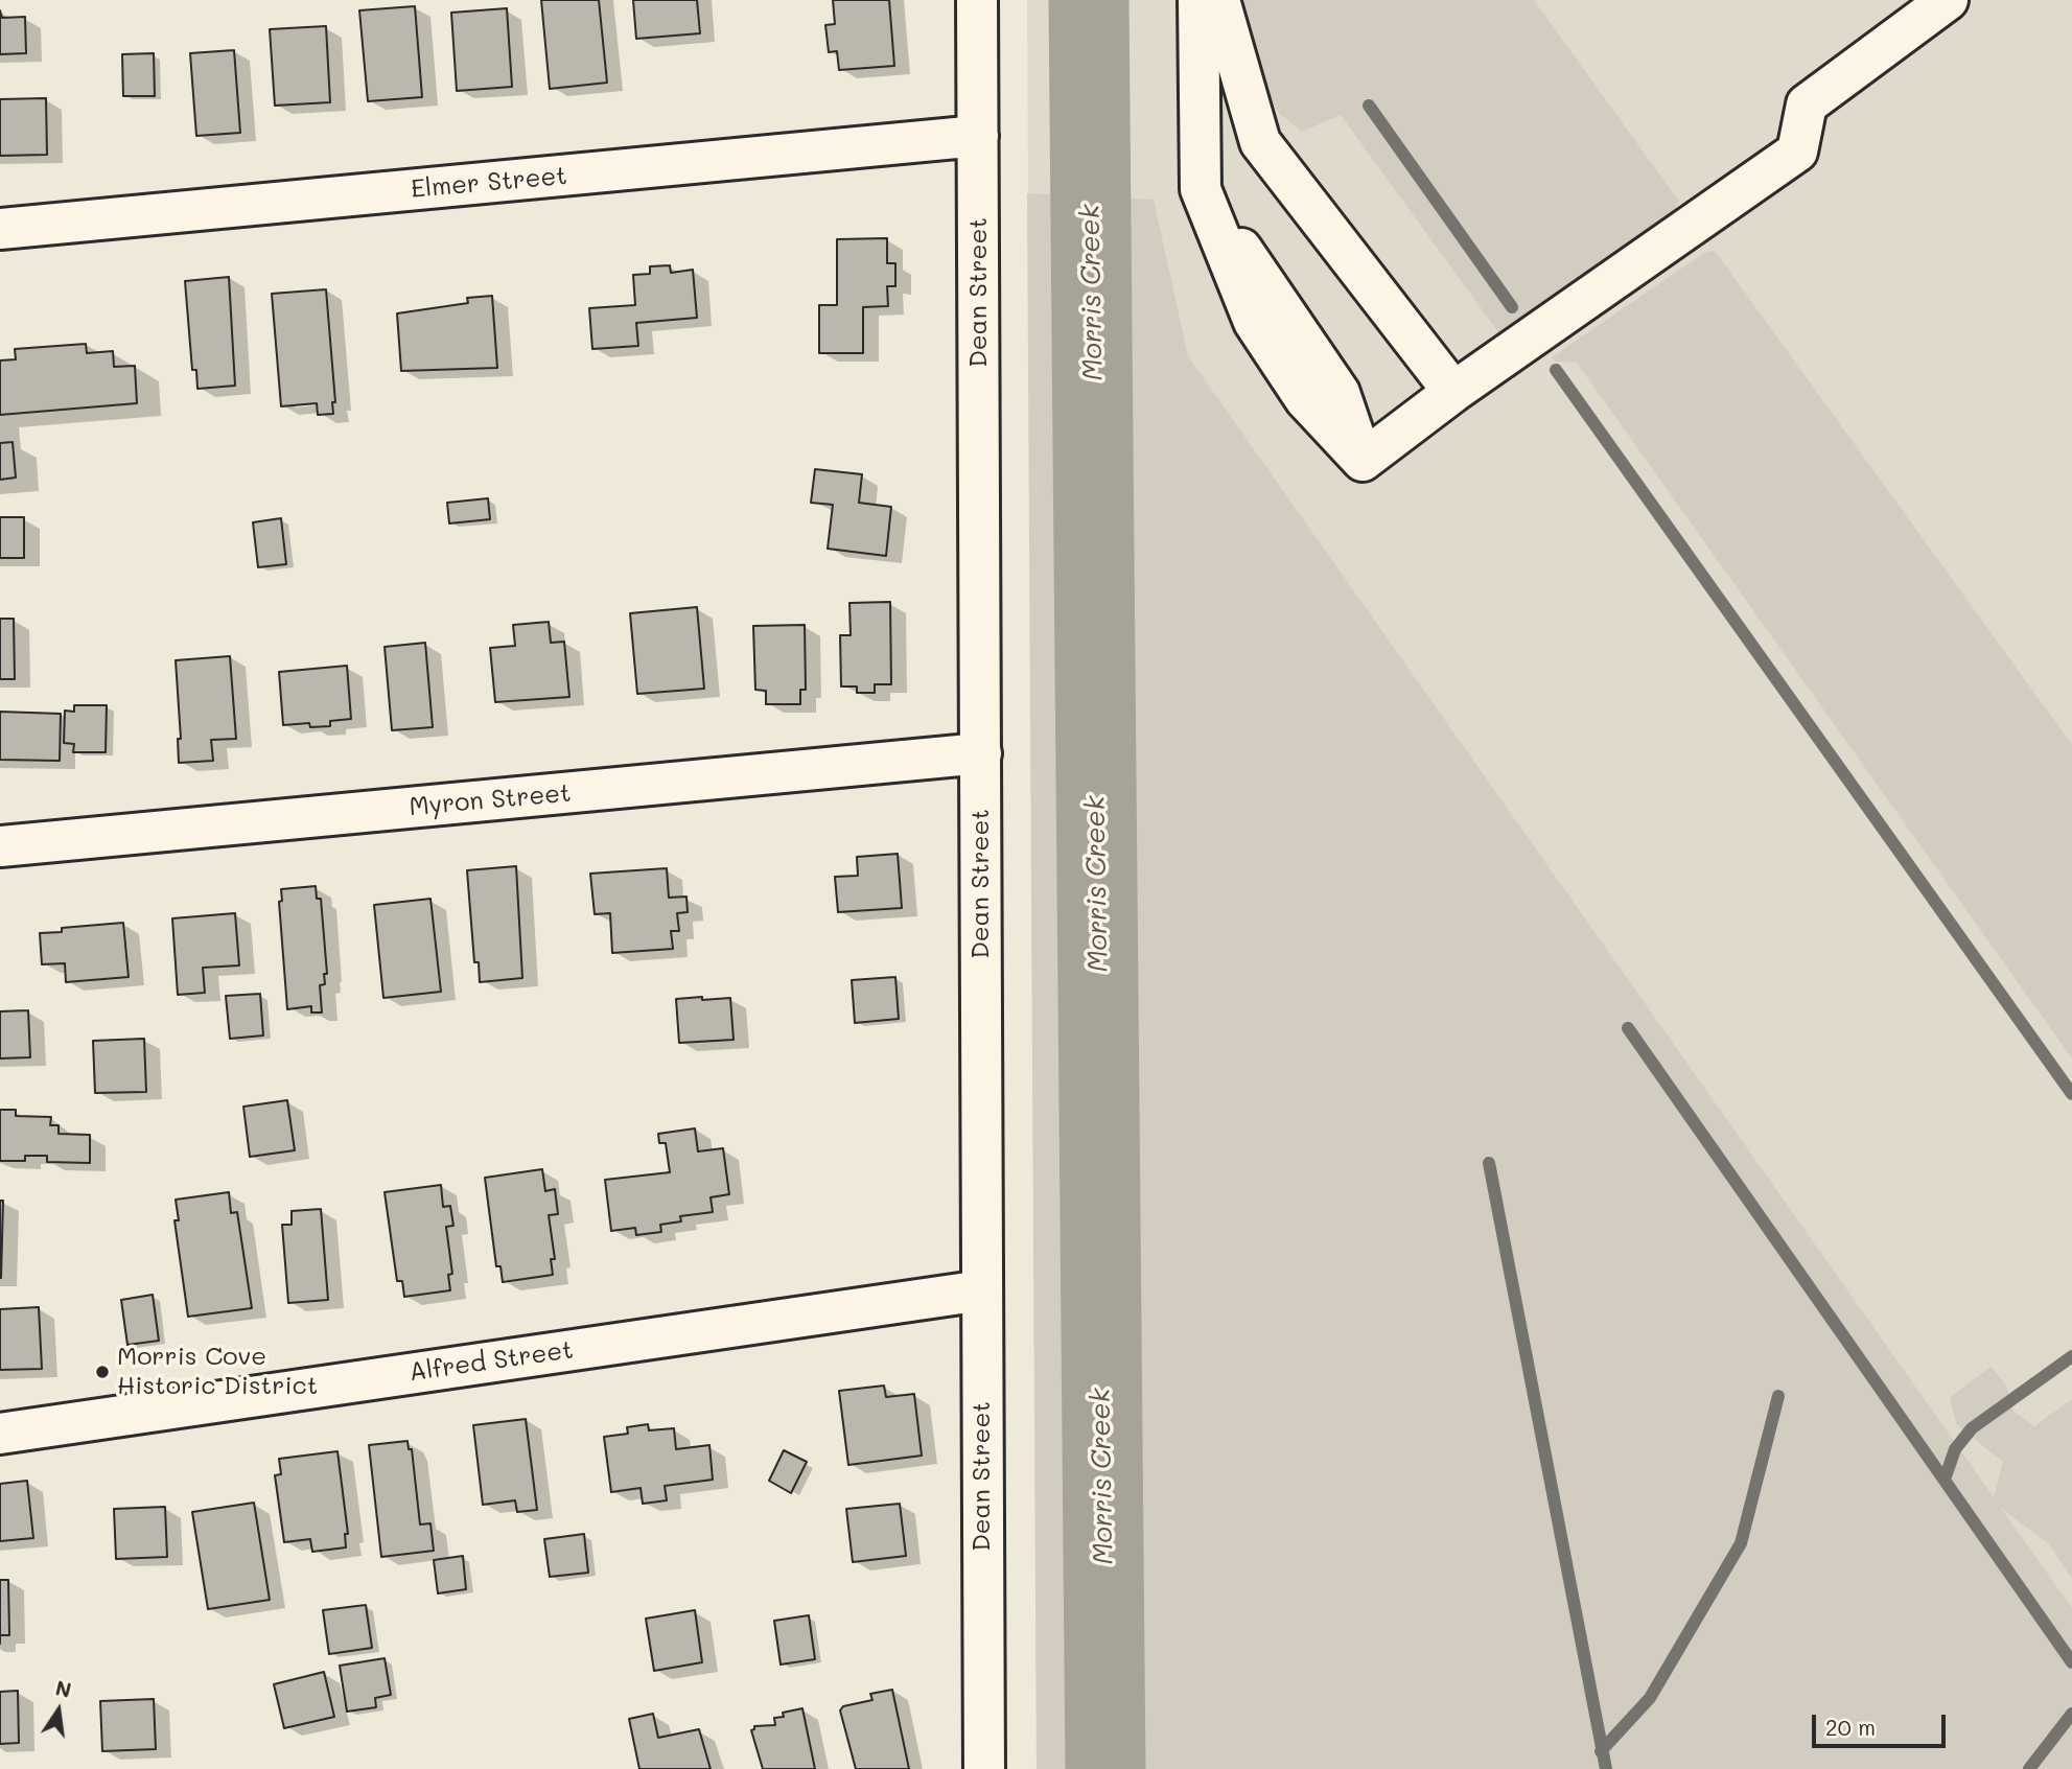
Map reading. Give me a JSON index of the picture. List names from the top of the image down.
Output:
{
  "streets": {
    "street": [
      "Elmer Street",
      "Dean Street",
      "Myron Street",
      "Alfred Street"
    ]
  },
  "crossings": [
    ["Elmer Street", "Dean Street"],
    ["Dean Street", "Myron Street"],
    ["Dean Street", "Alfred Street"]
  ],
  "water": ["Morris Creek"],
  "places": ["Morris Cove Historic District"],
  "scale_bar": "20 m",
  "north": "top"
}
